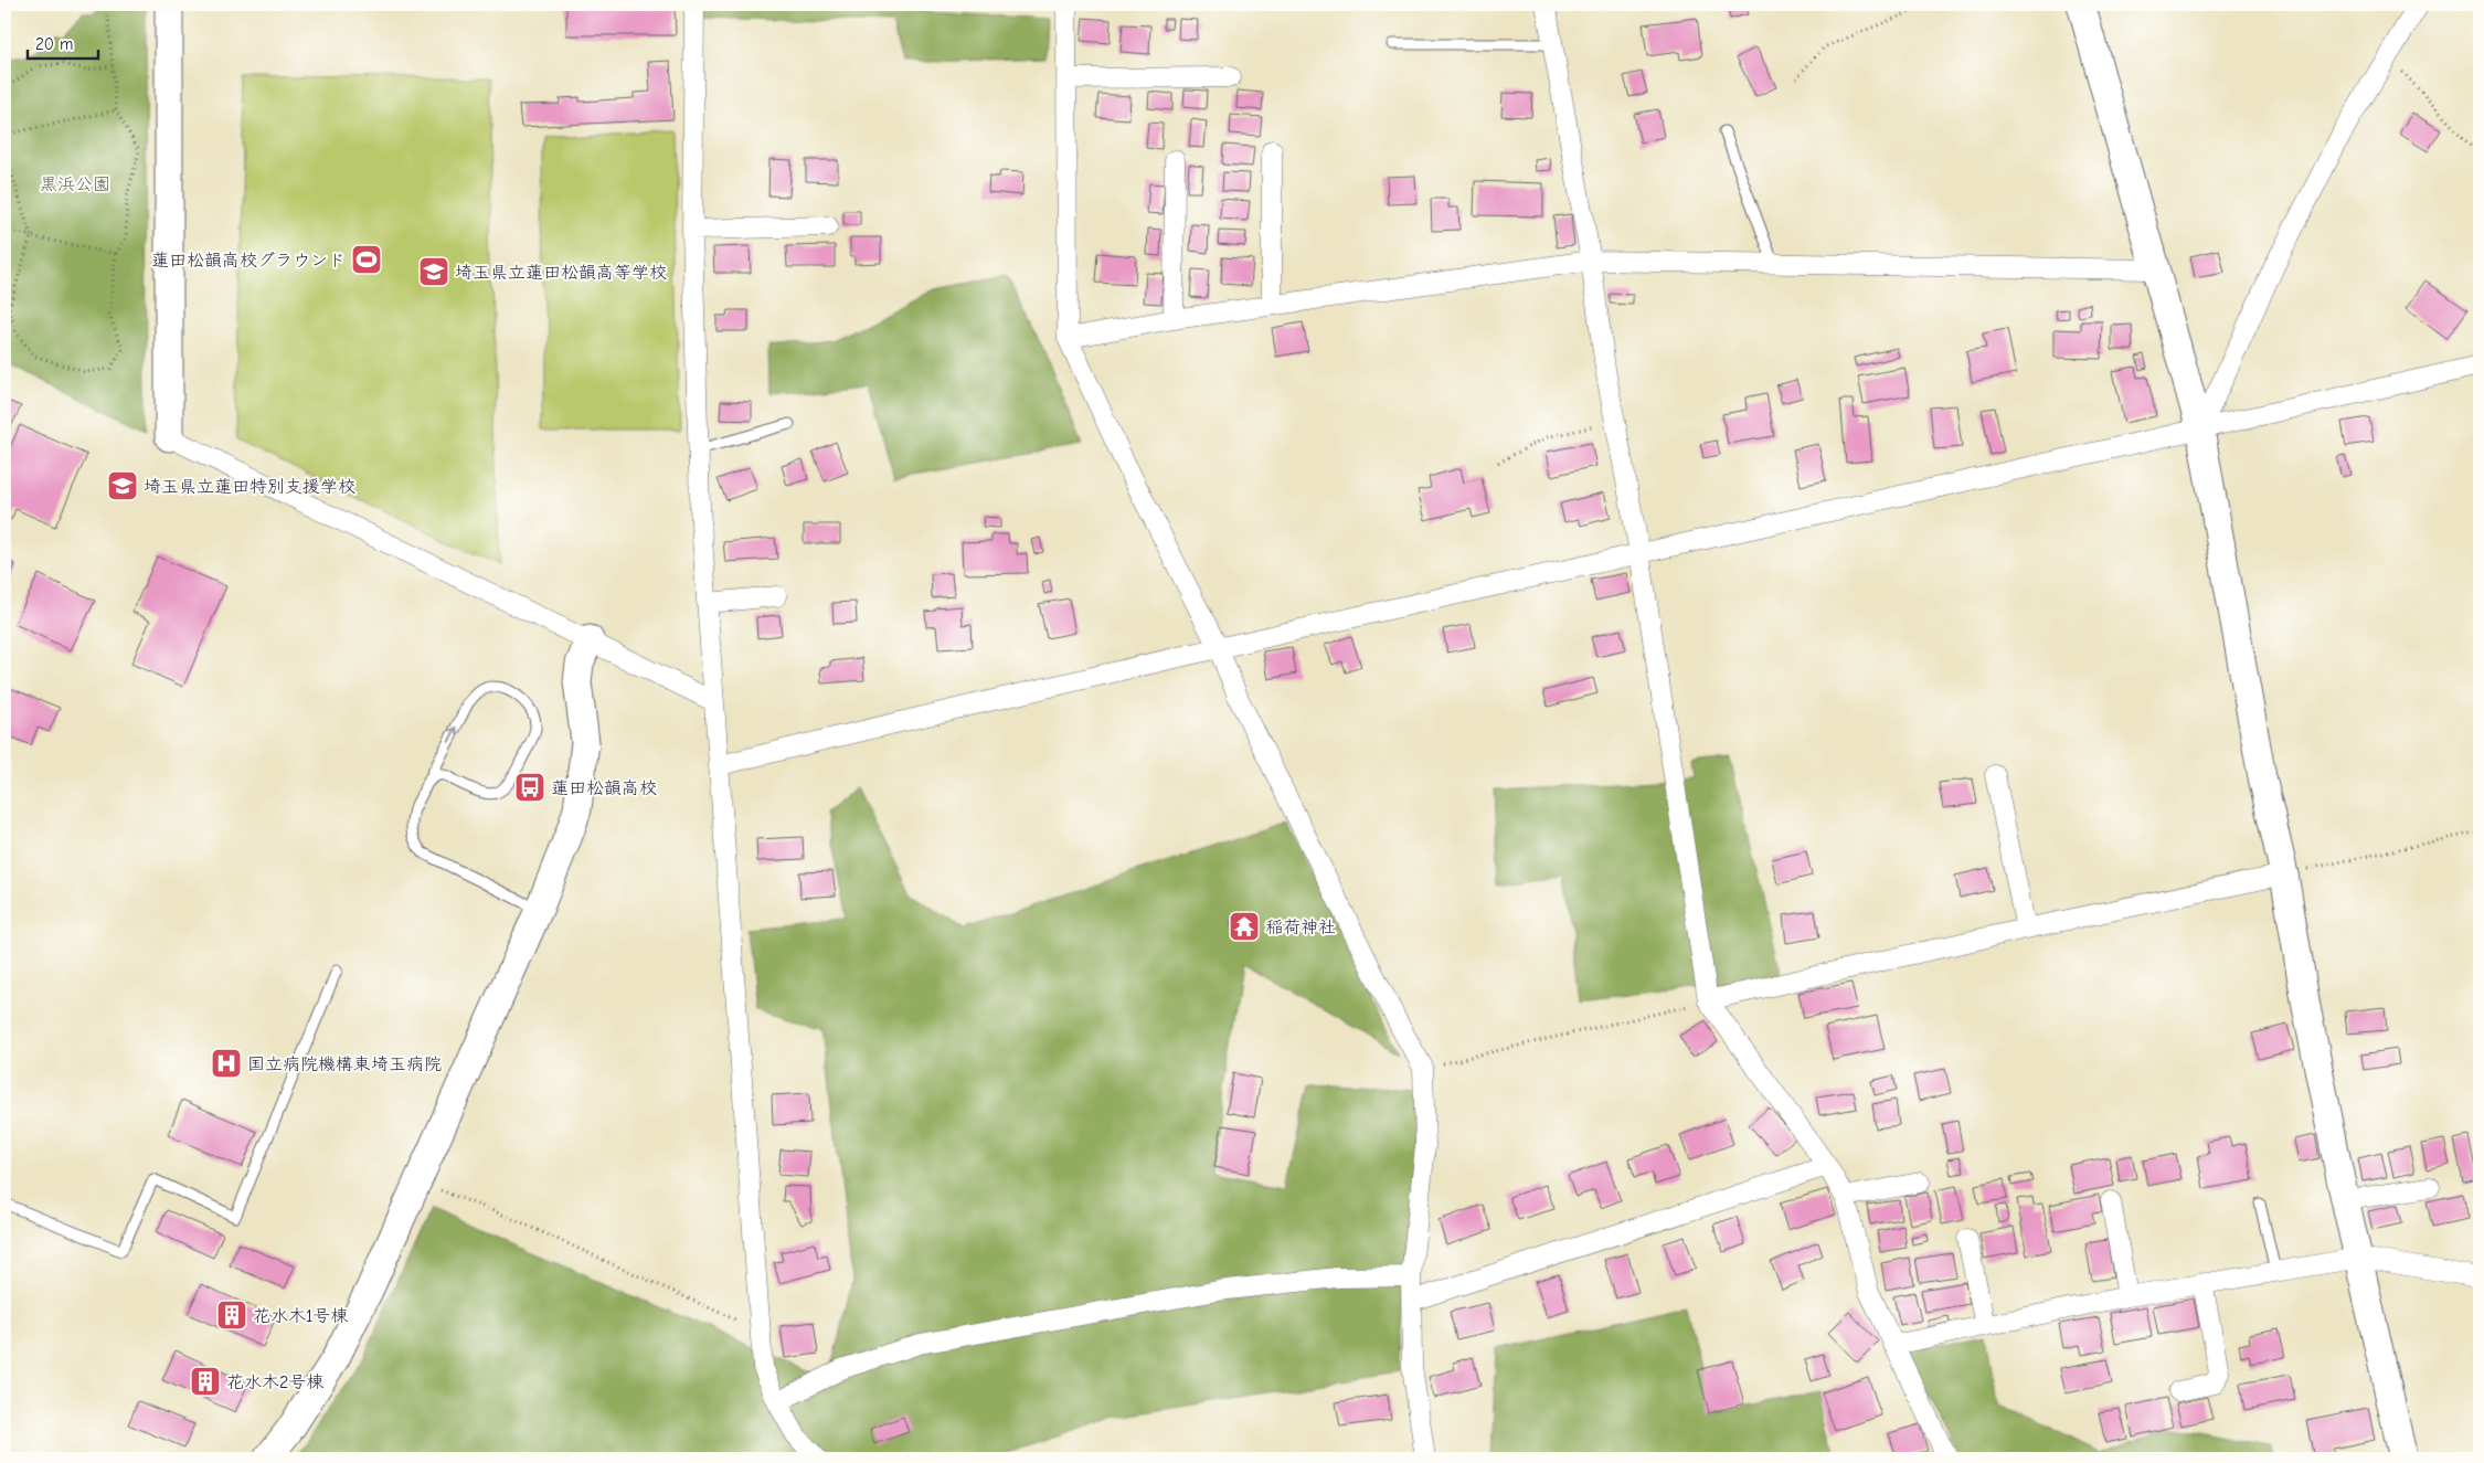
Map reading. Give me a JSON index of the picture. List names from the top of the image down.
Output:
{
  "parks": ["黒浜公園"],
  "places": {
    "sports": ["蓮田松韻高校グラウンド"],
    "school or university": ["埼玉県立蓮田松韻高等学校", "埼玉県立蓮田特別支援学校"],
    "bus stop": ["蓮田松韻高校"],
    "temple": ["稲荷神社"],
    "hospital": ["国立病院機構東埼玉病院"],
    "building": ["花水木1号棟", "花水木2号棟"]
  },
  "scale_bar": "20 m"
}
